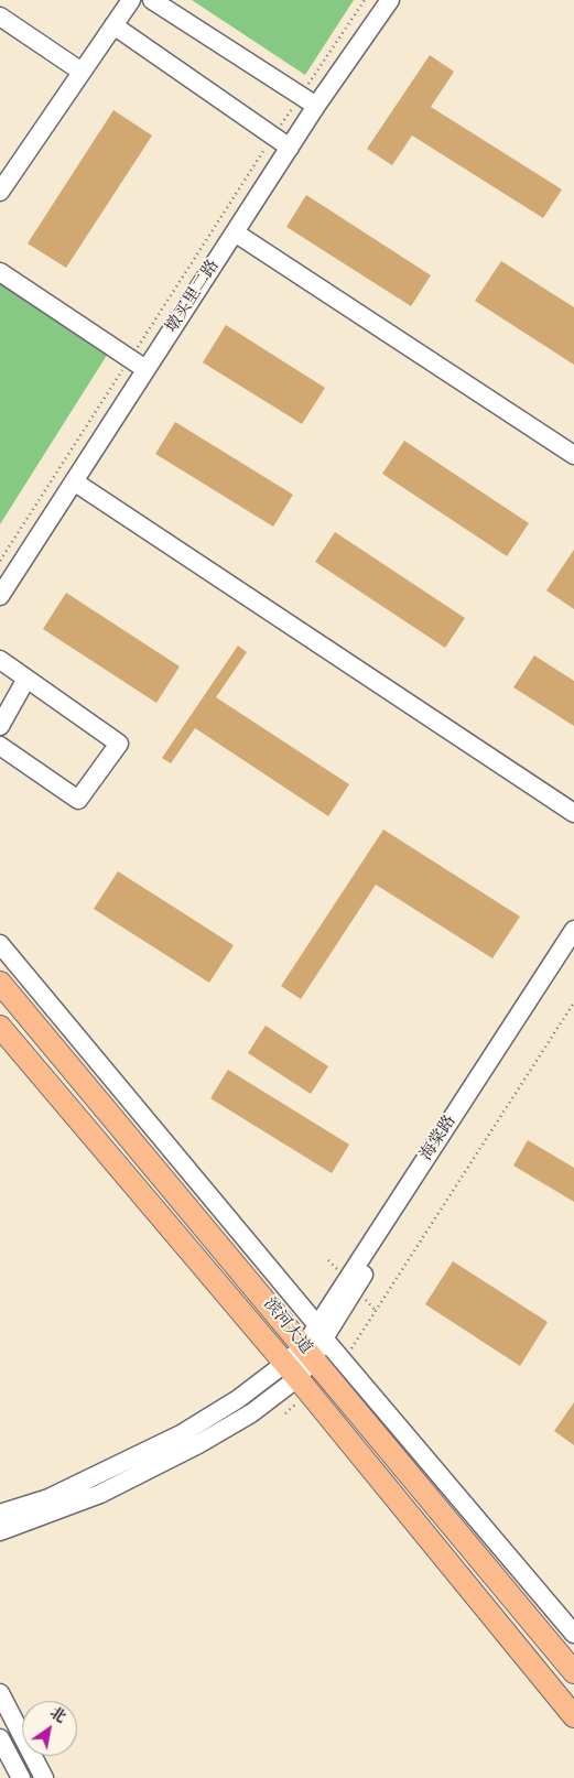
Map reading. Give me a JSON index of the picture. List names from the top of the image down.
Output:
{
  "streets": {
    "main road": ["滨河大道"],
    "street": ["墩买里二路", "海棠路"]
  },
  "crossings": [
    ["海棠路", "滨河大道"]
  ],
  "north": "top right"
}
